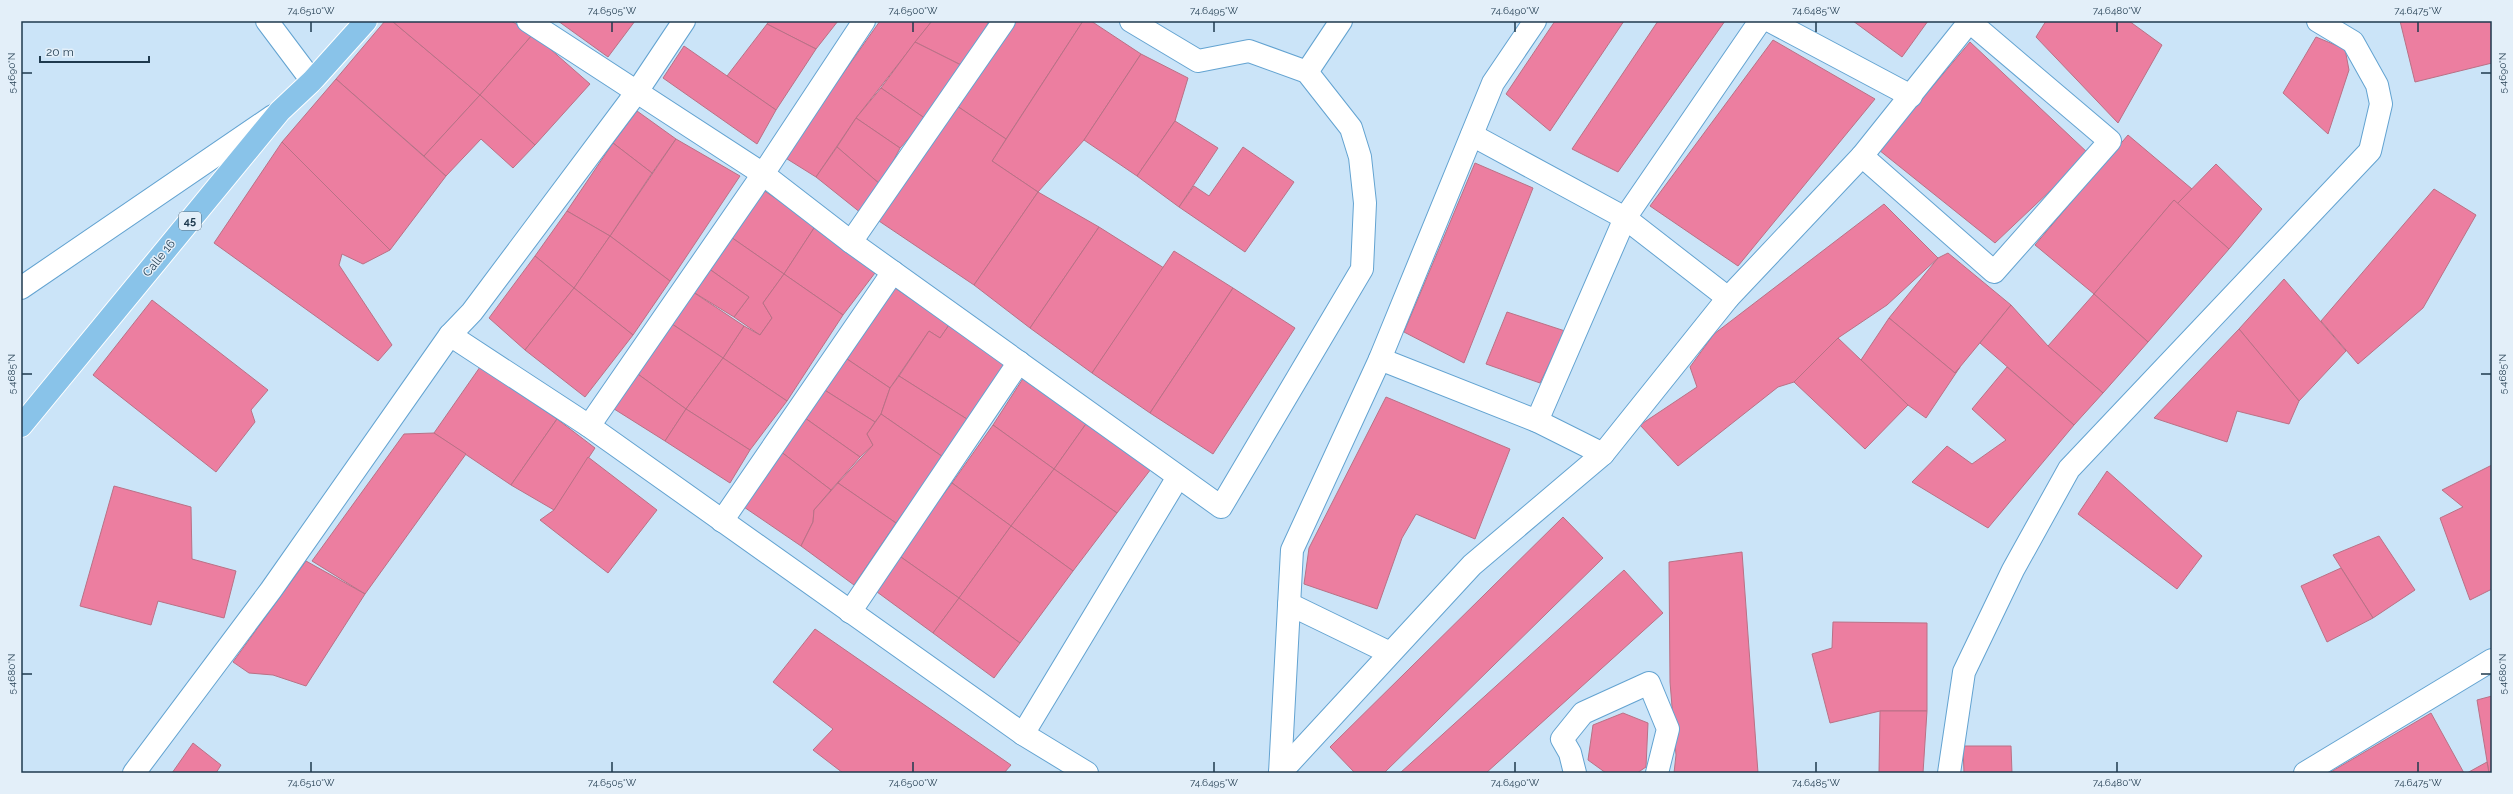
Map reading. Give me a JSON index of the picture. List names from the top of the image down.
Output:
{
  "streets": {
    "main road": ["45", "Calle 16"]
  },
  "scale_bar": "20 m",
  "coordinates": [
    "74.6510°W",
    "74.6505°W",
    "74.6500°W",
    "74.6495°W",
    "74.6490°W",
    "74.6485°W",
    "74.6480°W",
    "74.6475°W",
    "5.4690°N",
    "5.4685°N",
    "5.4680°N"
  ]
}
